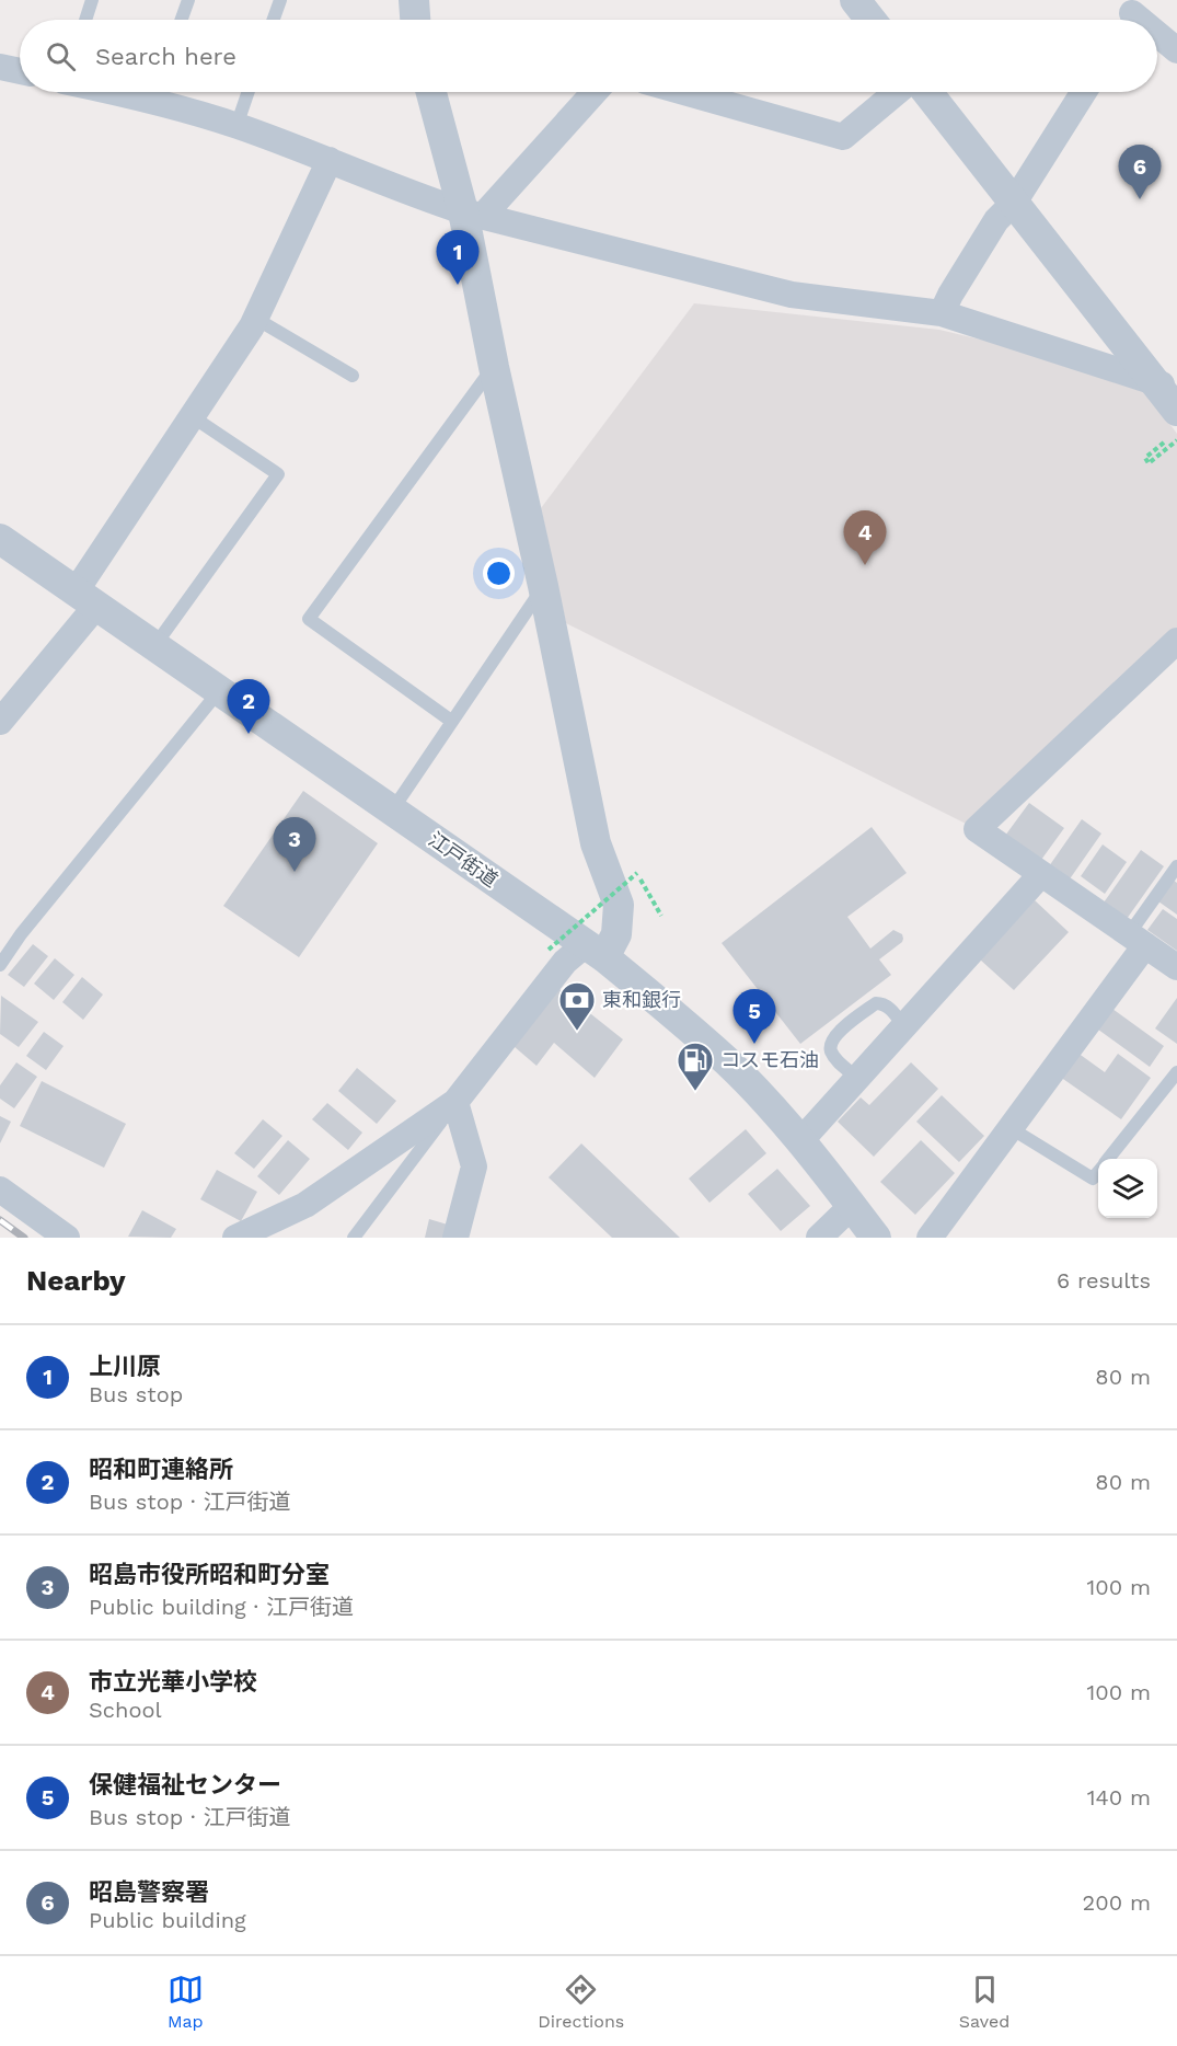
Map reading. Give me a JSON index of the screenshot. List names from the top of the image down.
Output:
{
  "streets": {
    "street": ["江戸街道"]
  },
  "places": {
    "bank": ["東和銀行"],
    "fuel station": ["コスモ石油"]
  },
  "page": {
    "search": "Search here",
    "pins": [
      "6",
      "1",
      "4",
      "2",
      "3",
      "5"
    ],
    "heading": ["Nearby", "6 results"],
    "list": [
      {
        "mark": "1",
        "name": "上川原",
        "note": "Bus stop",
        "value": "80 m"
      },
      {
        "mark": "2",
        "name": "昭和町連絡所",
        "note": "Bus stop · 江戸街道",
        "value": "80 m"
      },
      {
        "mark": "3",
        "name": "昭島市役所昭和町分室",
        "note": "Public building · 江戸街道",
        "value": "100 m"
      },
      {
        "mark": "4",
        "name": "市立光華小学校",
        "note": "School",
        "value": "100 m"
      },
      {
        "mark": "5",
        "name": "保健福祉センター",
        "note": "Bus stop · 江戸街道",
        "value": "140 m"
      },
      {
        "mark": "6",
        "name": "昭島警察署",
        "note": "Public building",
        "value": "200 m"
      }
    ],
    "nav": ["Map", "Directions", "Saved"]
  }
}
